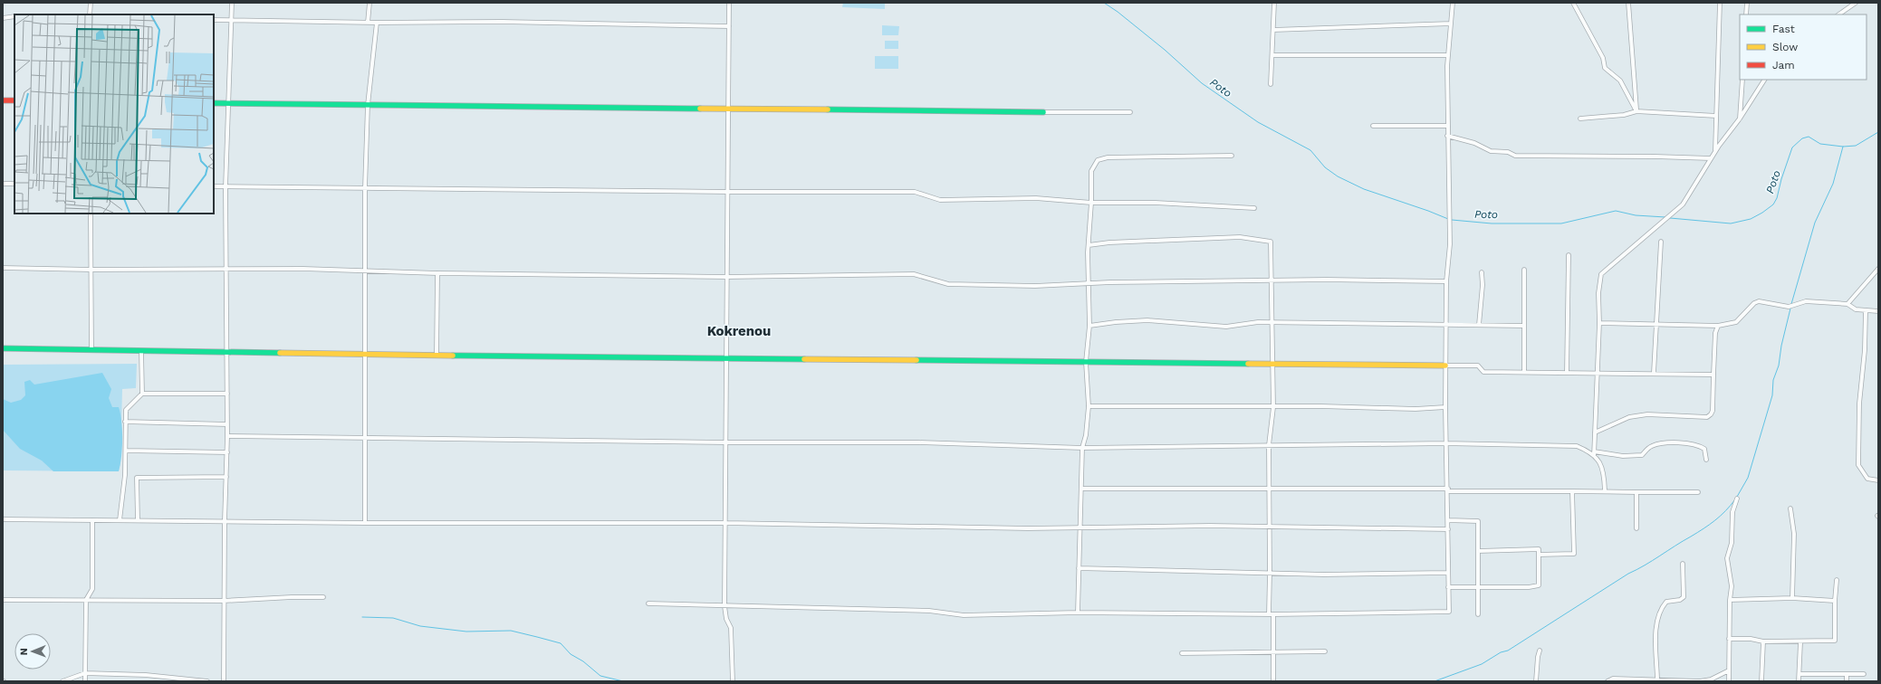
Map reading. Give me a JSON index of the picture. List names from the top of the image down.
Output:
{
  "districts": ["Kokrenou"],
  "water": ["Poto"],
  "legend": ["Fast", "Slow", "Jam"],
  "north": "left"
}
